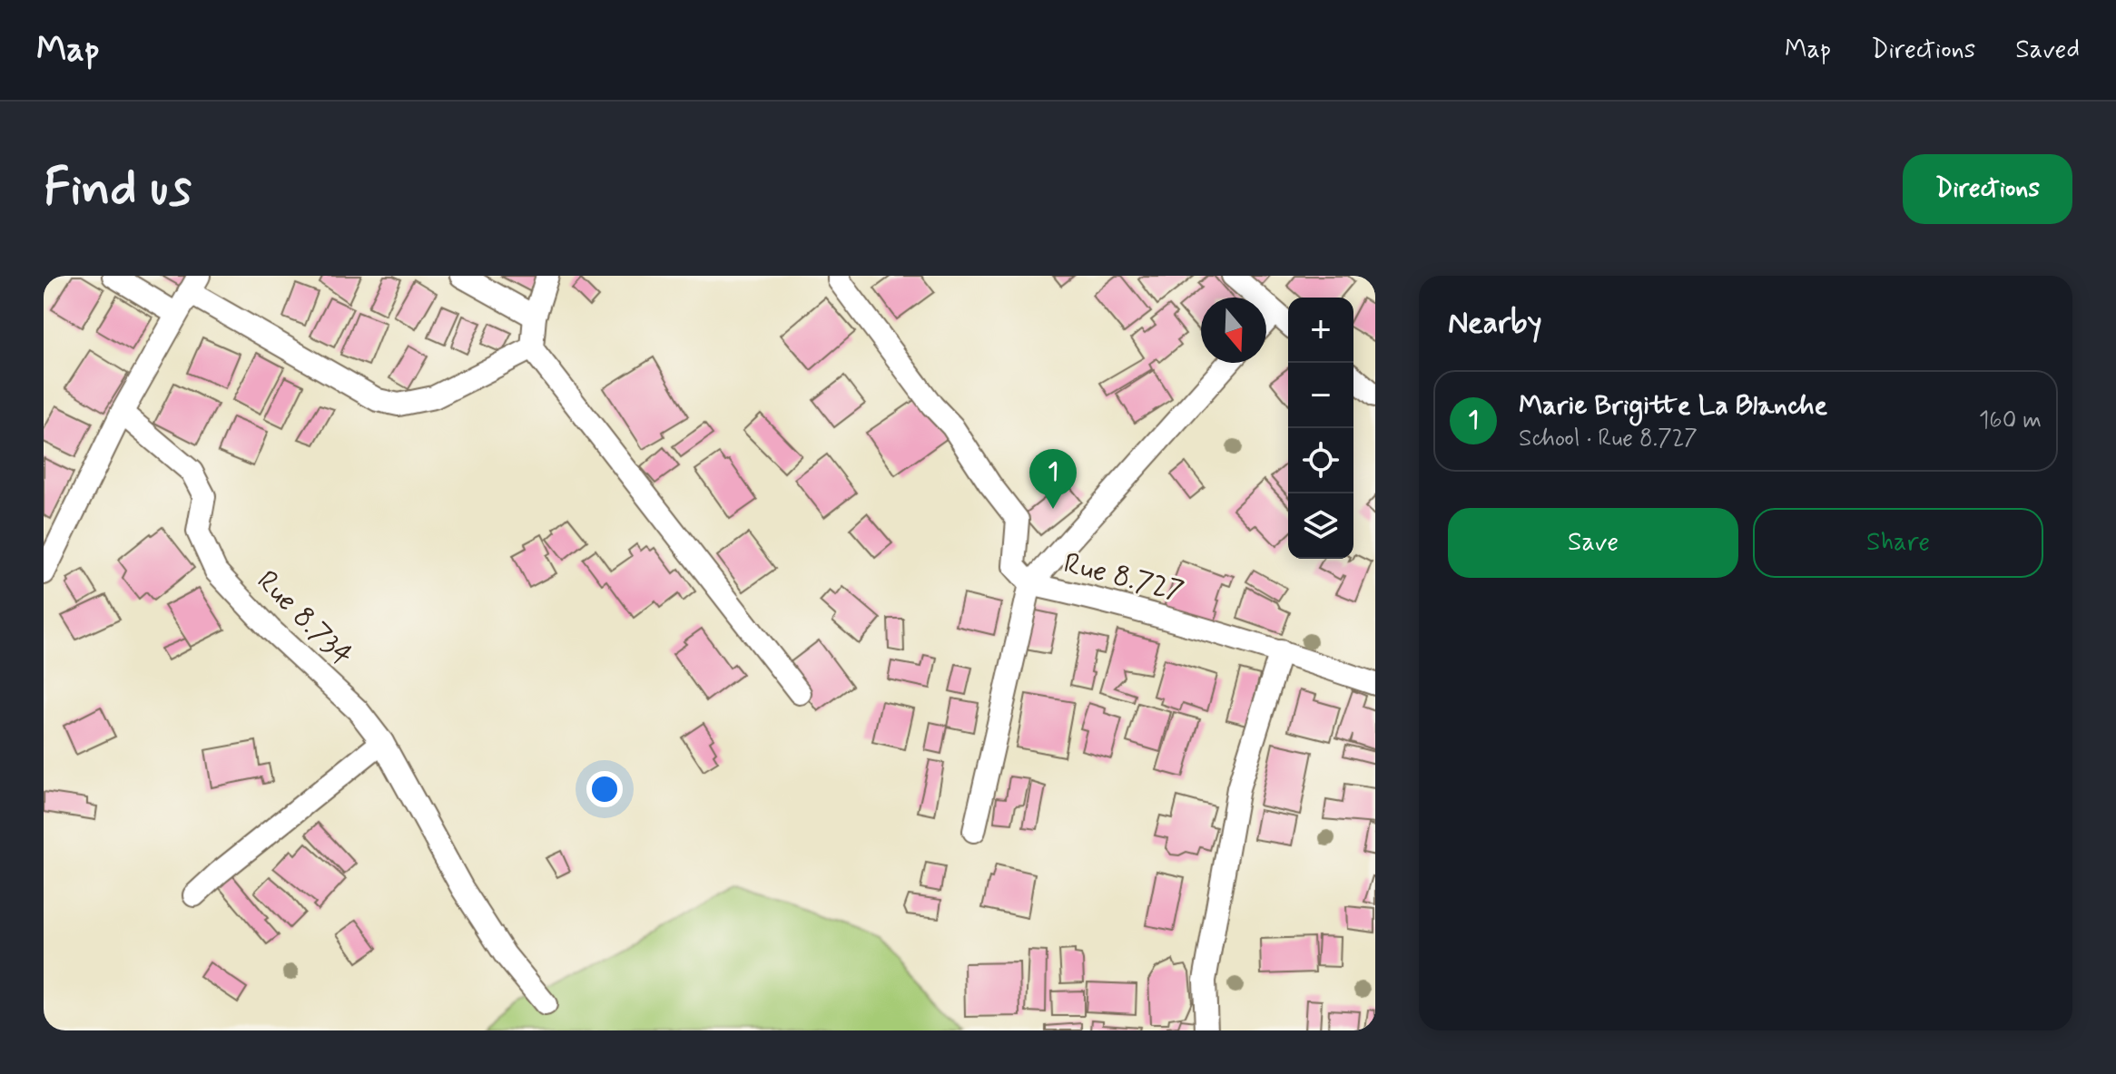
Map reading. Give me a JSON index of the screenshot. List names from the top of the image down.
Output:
{
  "streets": {
    "street": ["Rue 8.727", "Rue 8.734"]
  },
  "north": "bottom",
  "page": {
    "header": "Map",
    "nav": ["Map", "Directions", "Saved"],
    "buttons": [
      "Directions",
      ["Save", "Share"]
    ],
    "title": "Find us",
    "heading": "Nearby",
    "map_buttons": ["+", "−"],
    "list": [
      {
        "mark": "1",
        "name": "Marie Brigitte La Blanche",
        "note": "School · Rue 8.727",
        "value": "160 m"
      }
    ],
    "pins": "1"
  }
}
